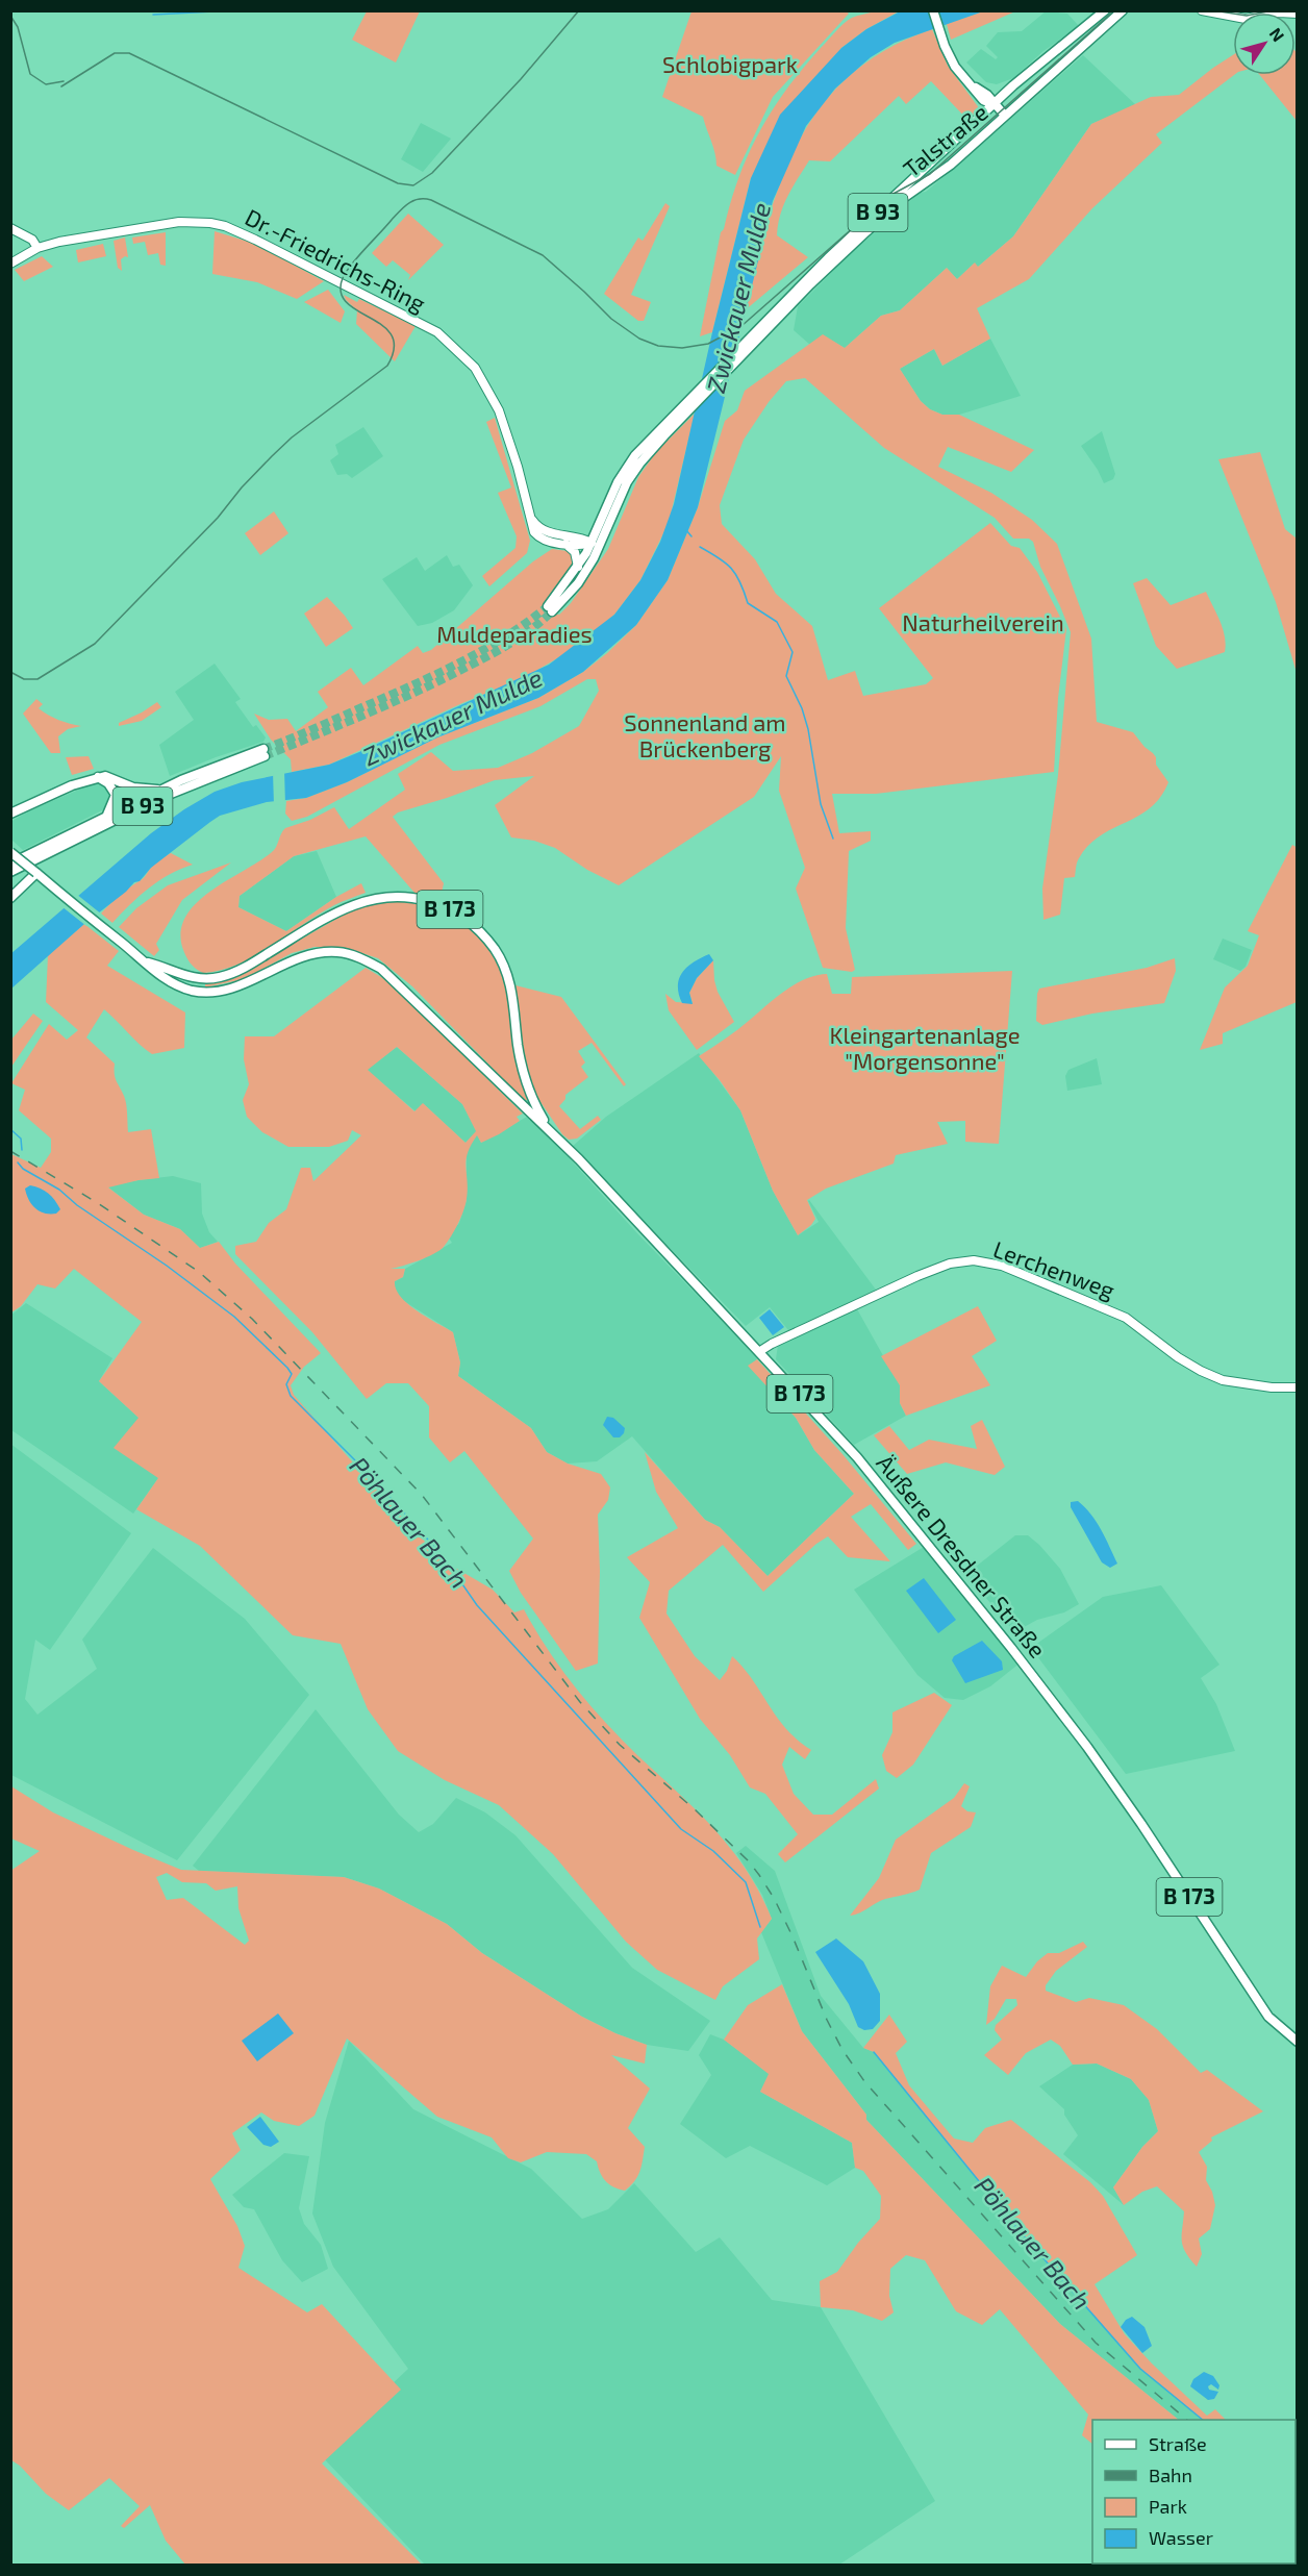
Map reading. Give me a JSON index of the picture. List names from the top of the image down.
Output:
{
  "streets": {
    "main road": [
      "Talstraße",
      "B 93",
      "Dr.-Friedrichs-Ring",
      "B 173",
      "Lerchenweg",
      "Äußere Dresdner Straße"
    ]
  },
  "crossings": [
    ["Talstraße", "B 93"],
    ["B 93", "Dr.-Friedrichs-Ring"],
    ["B 173", "Äußere Dresdner Straße"],
    ["Lerchenweg", "Äußere Dresdner Straße"]
  ],
  "water": ["Zwickauer Mulde", "Pöhlauer Bach"],
  "parks": [
    "Schlobigpark",
    "Naturheilverein",
    "Muldeparadies",
    "Sonnenland am Brückenberg",
    "Kleingartenanlage \"Morgensonne\""
  ],
  "legend": [
    "Straße",
    "Bahn",
    "Park",
    "Wasser"
  ],
  "north": "top right"
}
